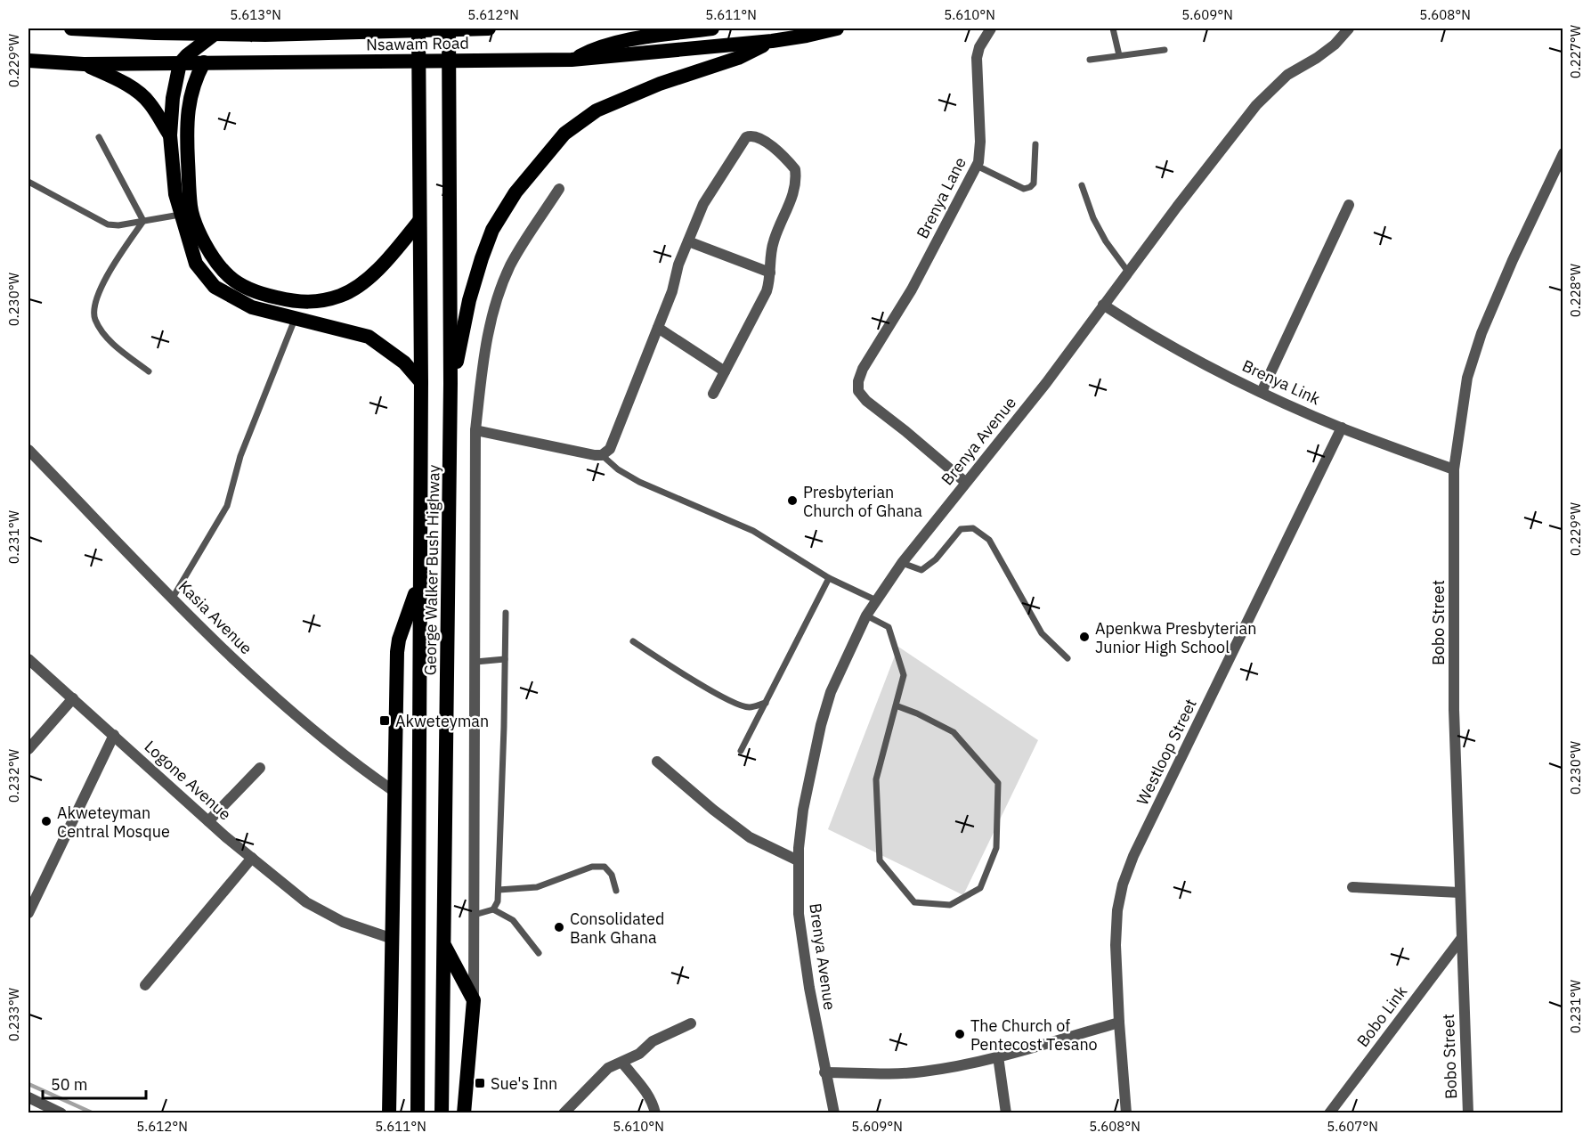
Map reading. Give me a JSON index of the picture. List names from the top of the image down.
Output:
{
  "streets": {
    "highway": ["Nsawam Road", "George Walker Bush Highway"],
    "street": [
      "Brenya Lane",
      "Brenya Link",
      "Brenya Avenue",
      "Kasia Avenue",
      "Bobo Street",
      "Westloop Street",
      "Logone Avenue",
      "Bobo Link"
    ]
  },
  "crossings": [
    ["Brenya Lane", "Brenya Avenue"],
    ["Brenya Link", "Brenya Avenue"],
    ["Brenya Link", "Bobo Street"],
    ["Brenya Link", "Westloop Street"],
    ["Bobo Street", "Bobo Link"]
  ],
  "places": {
    "other": [
      "Presbyterian Church of Ghana",
      "Apenkwa Presbyterian Junior High School",
      "Akweteyman Central Mosque",
      "Consolidated Bank Ghana",
      "The Church of Pentecost Tesano"
    ],
    "transit": ["Akweteyman", "Sue's Inn"]
  },
  "scale_bar": "50 m",
  "coordinates": [
    "5.613°N",
    "5.612°N",
    "5.611°N",
    "5.610°N",
    "5.609°N",
    "5.608°N",
    "0.227°W",
    "0.229°W",
    "0.228°W",
    "0.230°W",
    "0.231°W",
    "0.232°W",
    "0.233°W",
    "5.607°N"
  ]
}
